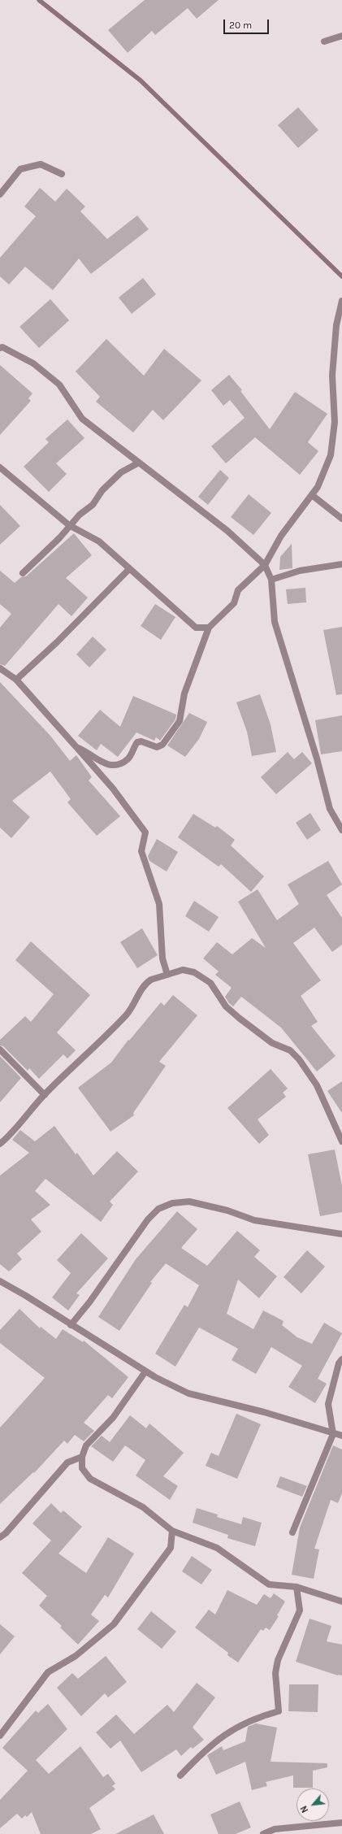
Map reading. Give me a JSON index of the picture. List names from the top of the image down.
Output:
{
  "scale_bar": "20 m",
  "north": "bottom left"
}
